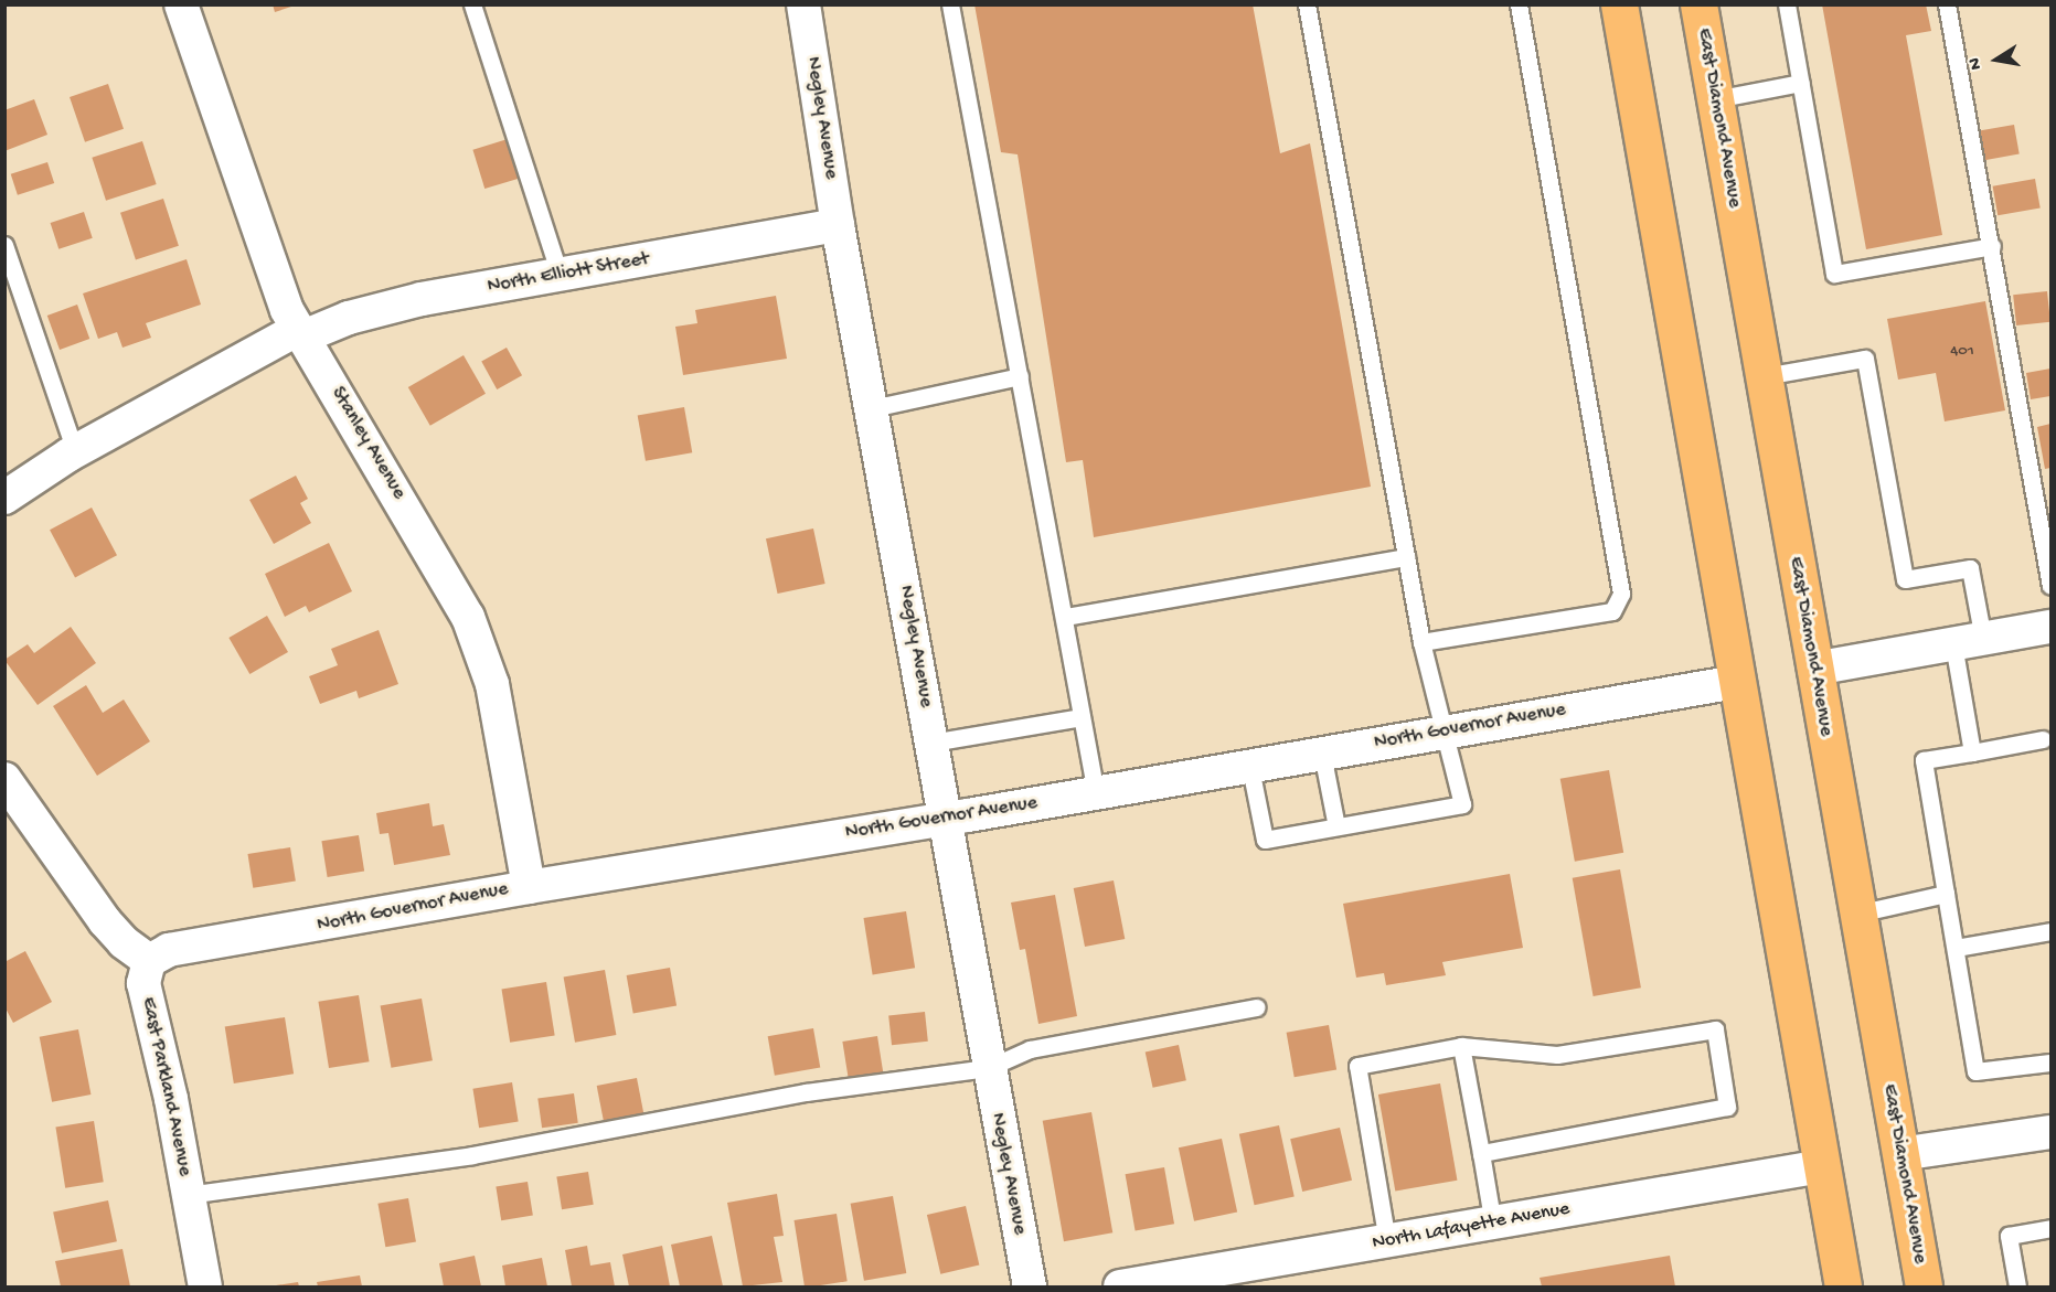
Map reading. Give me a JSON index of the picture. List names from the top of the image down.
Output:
{
  "streets": {
    "main road": ["East Diamond Avenue"],
    "street": [
      "Negley Avenue",
      "North Elliott Street",
      "Stanley Avenue",
      "North Governor Avenue",
      "East Parkland Avenue",
      "North Lafayette Avenue"
    ]
  },
  "crossings": [
    ["Negley Avenue", "North Elliott Street"],
    ["Negley Avenue", "North Governor Avenue"],
    ["North Elliott Street", "Stanley Avenue"],
    ["Stanley Avenue", "North Governor Avenue"],
    ["North Governor Avenue", "East Parkland Avenue"]
  ],
  "house_numbers": ["401"],
  "north": "left"
}
